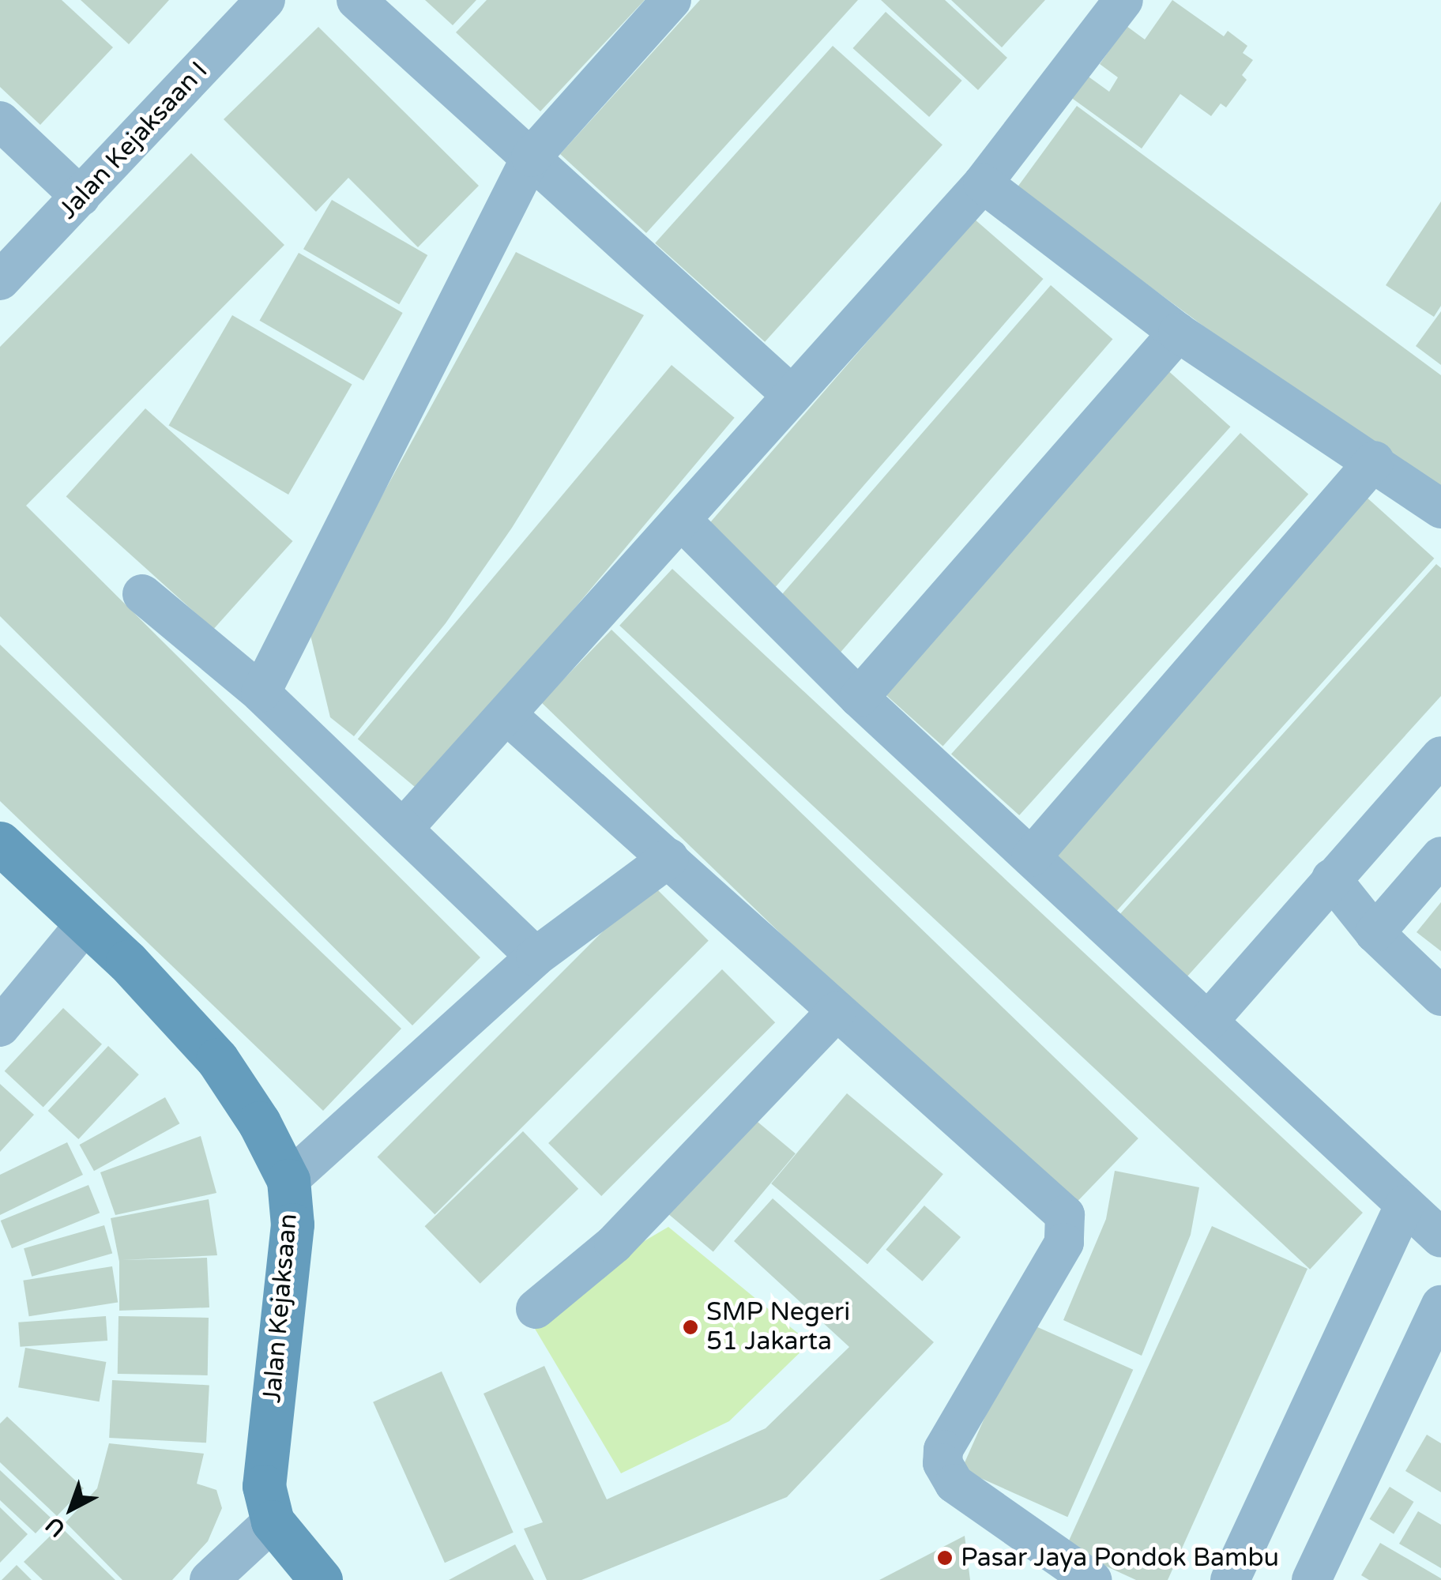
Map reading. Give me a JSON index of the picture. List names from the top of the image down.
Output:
{
  "streets": {
    "street": ["Jalan Kejaksaan I", "Jalan Kejaksaan"]
  },
  "places": ["SMP Negeri 51 Jakarta", "Pasar Jaya Pondok Bambu"],
  "north": "bottom left"
}
